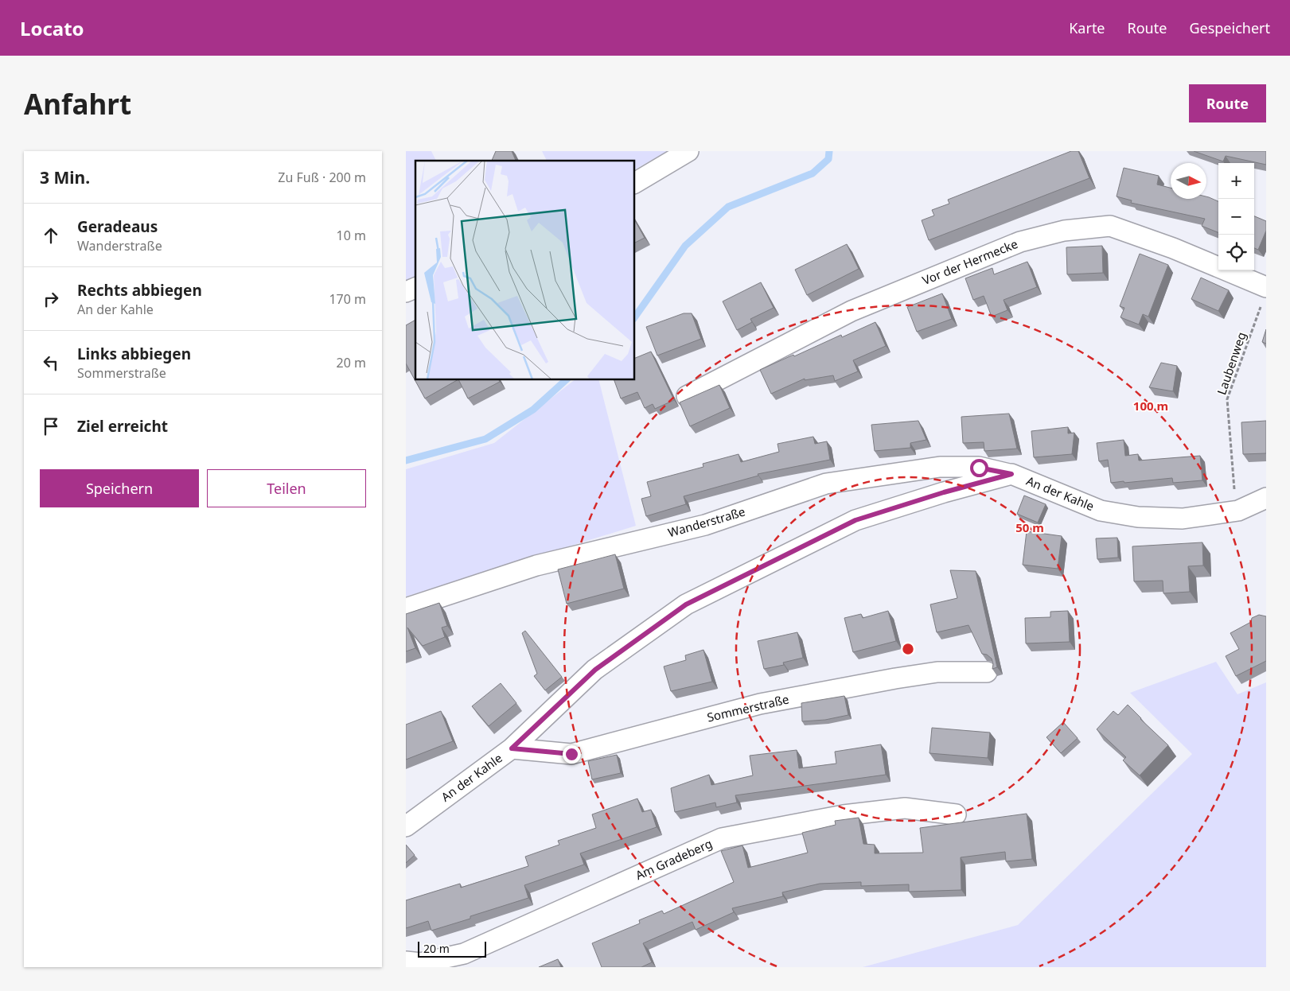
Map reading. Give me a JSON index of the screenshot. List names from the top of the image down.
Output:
{
  "streets": {
    "street": [
      "Vor der Hermecke",
      "An der Kahle",
      "Wanderstraße",
      "Sommerstraße",
      "Am Gradeberg"
    ],
    "path": ["Laubenweg"]
  },
  "crossings": [
    ["Vor der Hermecke", "Laubenweg"],
    ["An der Kahle", "Wanderstraße"],
    ["An der Kahle", "Sommerstraße"]
  ],
  "scale_bar": "20 m",
  "north": "right",
  "page": {
    "header": "Locato",
    "nav": ["Karte", "Route", "Gespeichert"],
    "buttons": [
      "Route",
      ["Speichern", "Teilen"]
    ],
    "title": "Anfahrt",
    "heading": ["3 Min.", "Zu Fuß · 200 m"],
    "map_buttons": ["+", "−"],
    "list": [
      ["Geradeaus", "Wanderstraße", "10 m"],
      ["Rechts abbiegen", "An der Kahle", "170 m"],
      ["Links abbiegen", "Sommerstraße", "20 m"],
      "Ziel erreicht"
    ],
    "scale": "20 m"
  },
  "rings": ["100 m", "50 m"]
}
